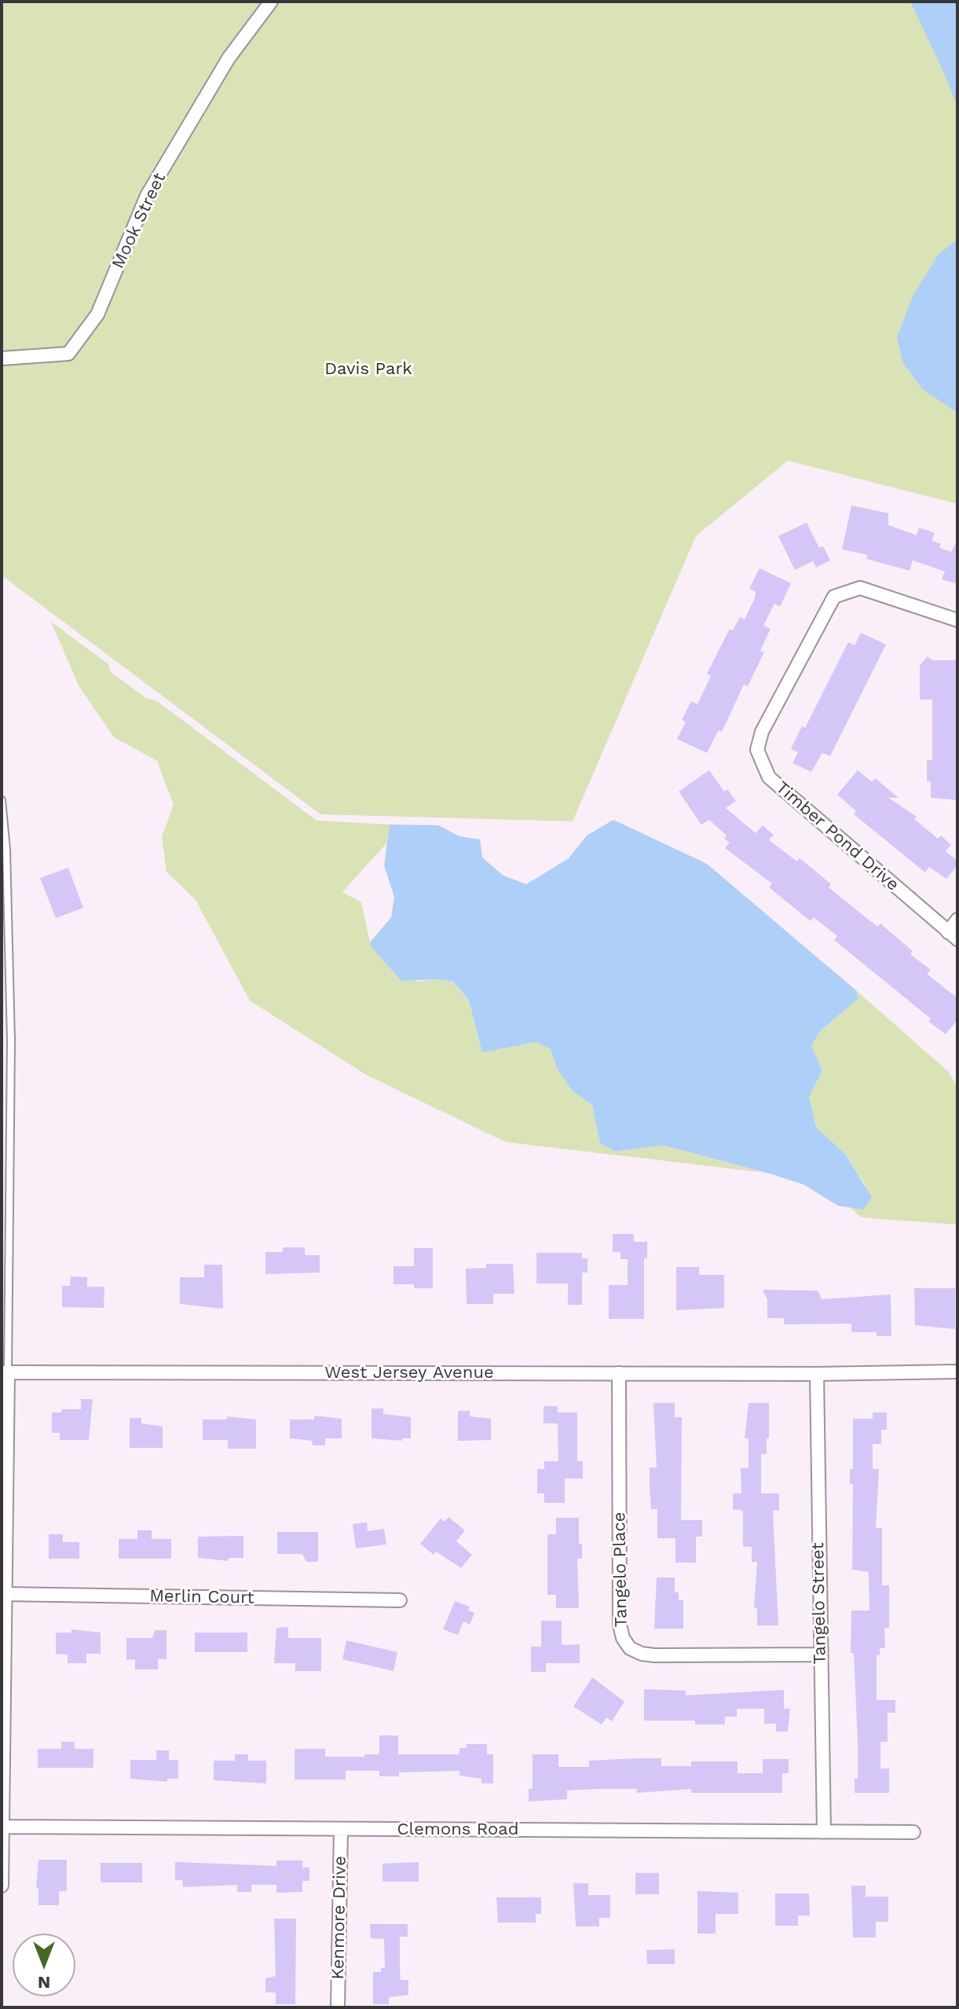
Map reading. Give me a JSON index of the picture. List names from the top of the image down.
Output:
{
  "streets": {
    "street": [
      "Mook Street",
      "Timber Pond Drive",
      "West Jersey Avenue",
      "Tangelo Place",
      "Merlin Court",
      "Tangelo Street",
      "Clemons Road",
      "Kenmore Drive"
    ]
  },
  "crossings": [
    ["West Jersey Avenue", "Tangelo Place"],
    ["West Jersey Avenue", "Tangelo Street"],
    ["Tangelo Place", "Tangelo Street"],
    ["Tangelo Street", "Clemons Road"],
    ["Clemons Road", "Kenmore Drive"]
  ],
  "parks": ["Davis Park"],
  "north": "bottom"
}
